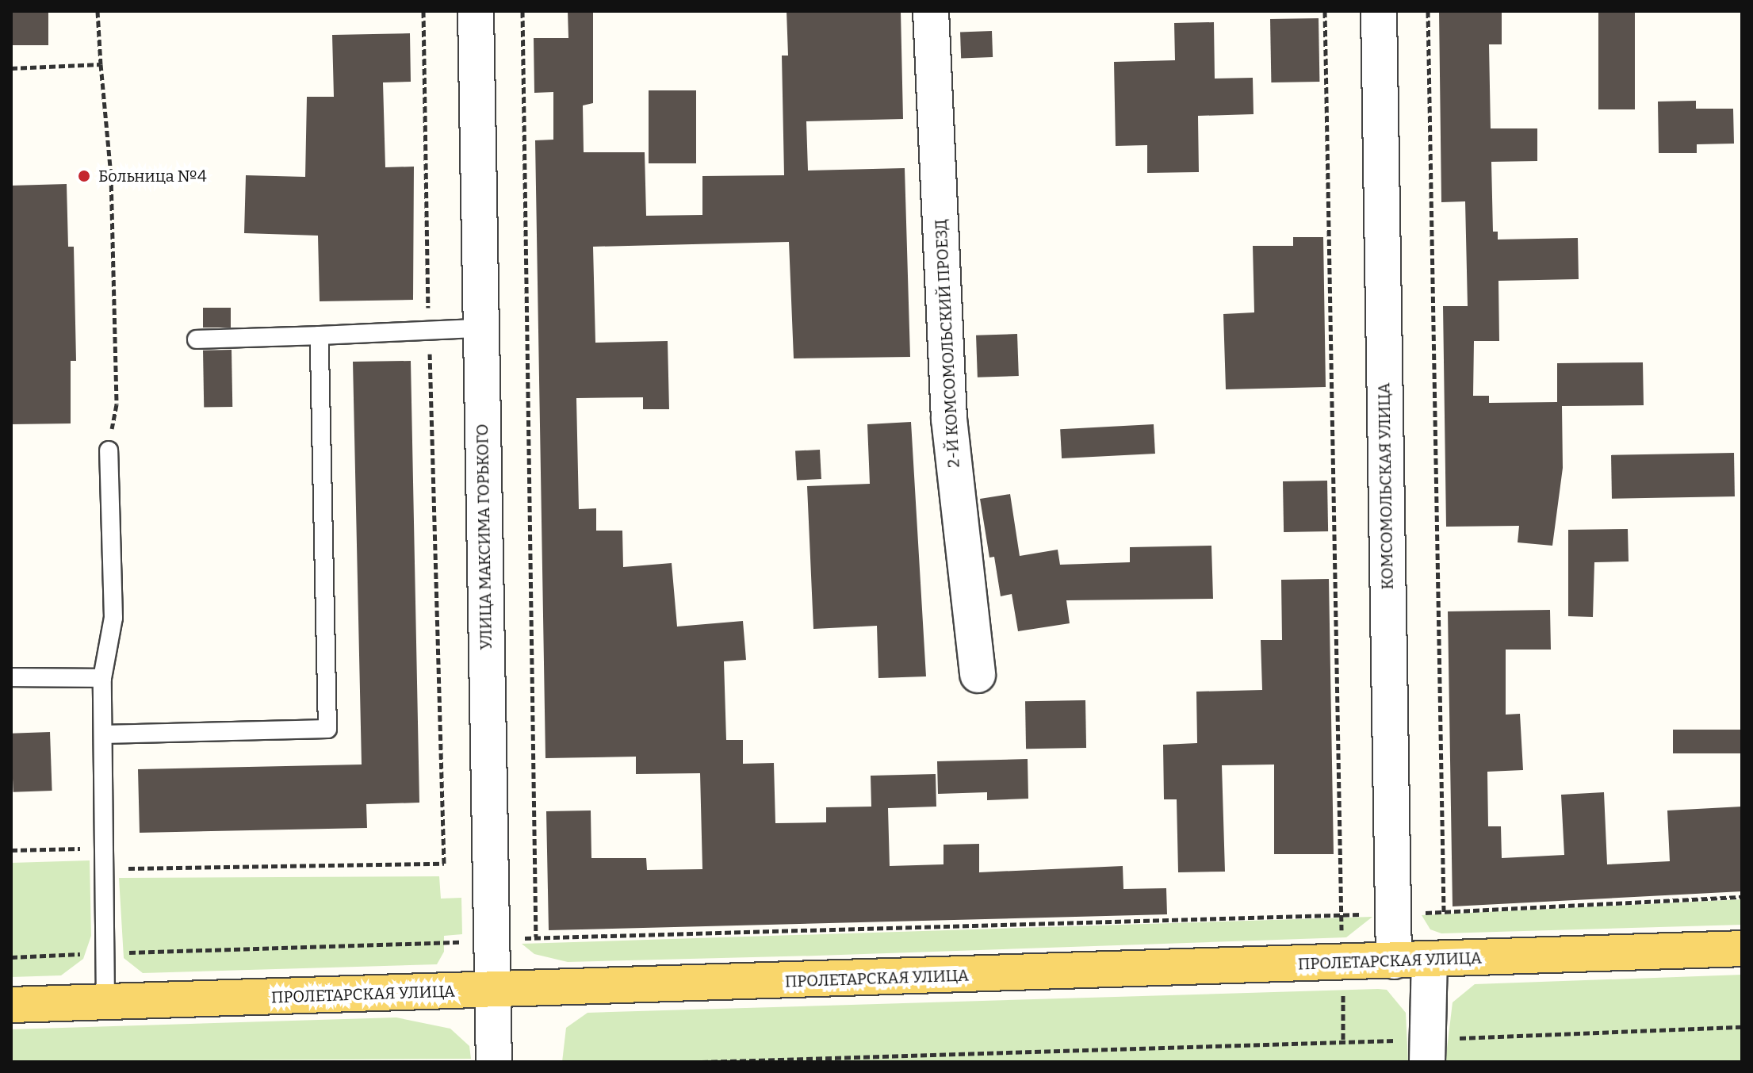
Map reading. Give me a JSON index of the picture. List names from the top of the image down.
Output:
{
  "streets": {
    "main road": ["ПРОЛЕТАРСКАЯ УЛИЦА"],
    "street": ["2-Й КОМСОМОЛЬСКИЙ ПРОЕЗД", "КОМСОМОЛЬСКАЯ УЛИЦА", "УЛИЦА МАКСИМА ГОРЬКОГО"]
  },
  "crossings": [
    ["КОМСОМОЛЬСКАЯ УЛИЦА", "ПРОЛЕТАРСКАЯ УЛИЦА"],
    ["УЛИЦА МАКСИМА ГОРЬКОГО", "ПРОЛЕТАРСКАЯ УЛИЦА"]
  ],
  "places": ["Больница №4"]
}
